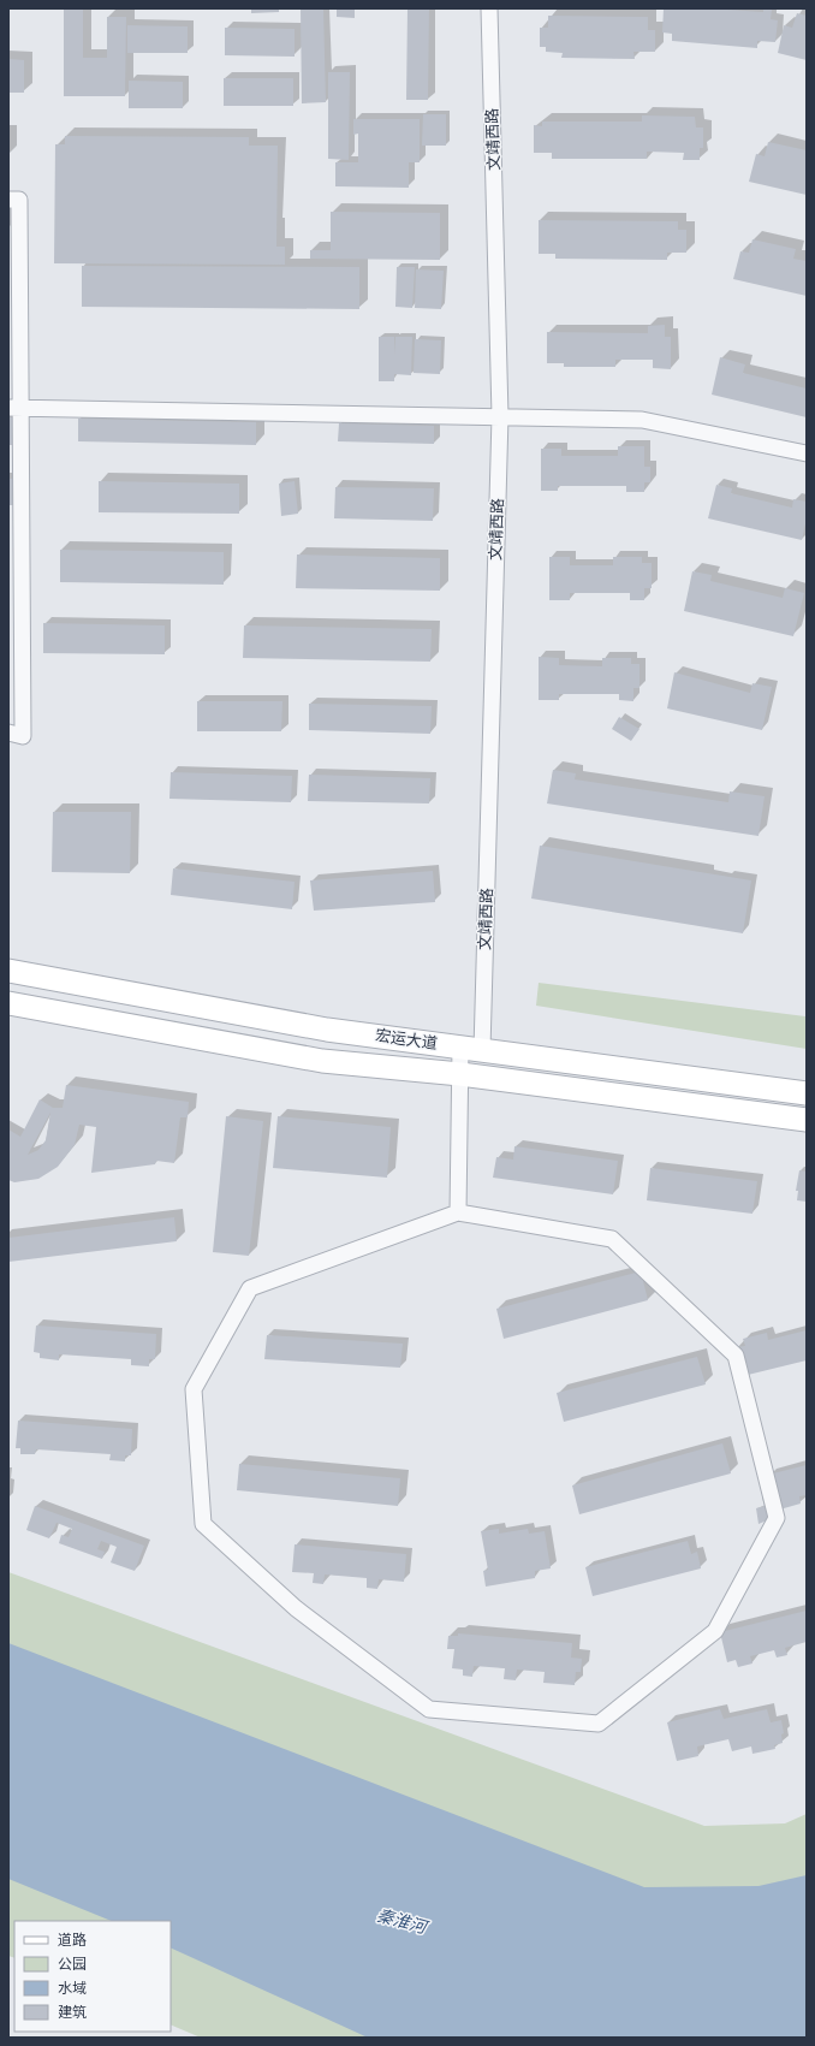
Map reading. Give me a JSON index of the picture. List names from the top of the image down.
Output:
{
  "streets": {
    "main road": ["宏运大道"],
    "street": ["文靖西路"]
  },
  "crossings": [
    ["文靖西路", "宏运大道"]
  ],
  "water": ["秦淮河"],
  "legend": [
    "道路",
    "公园",
    "水域",
    "建筑"
  ]
}
